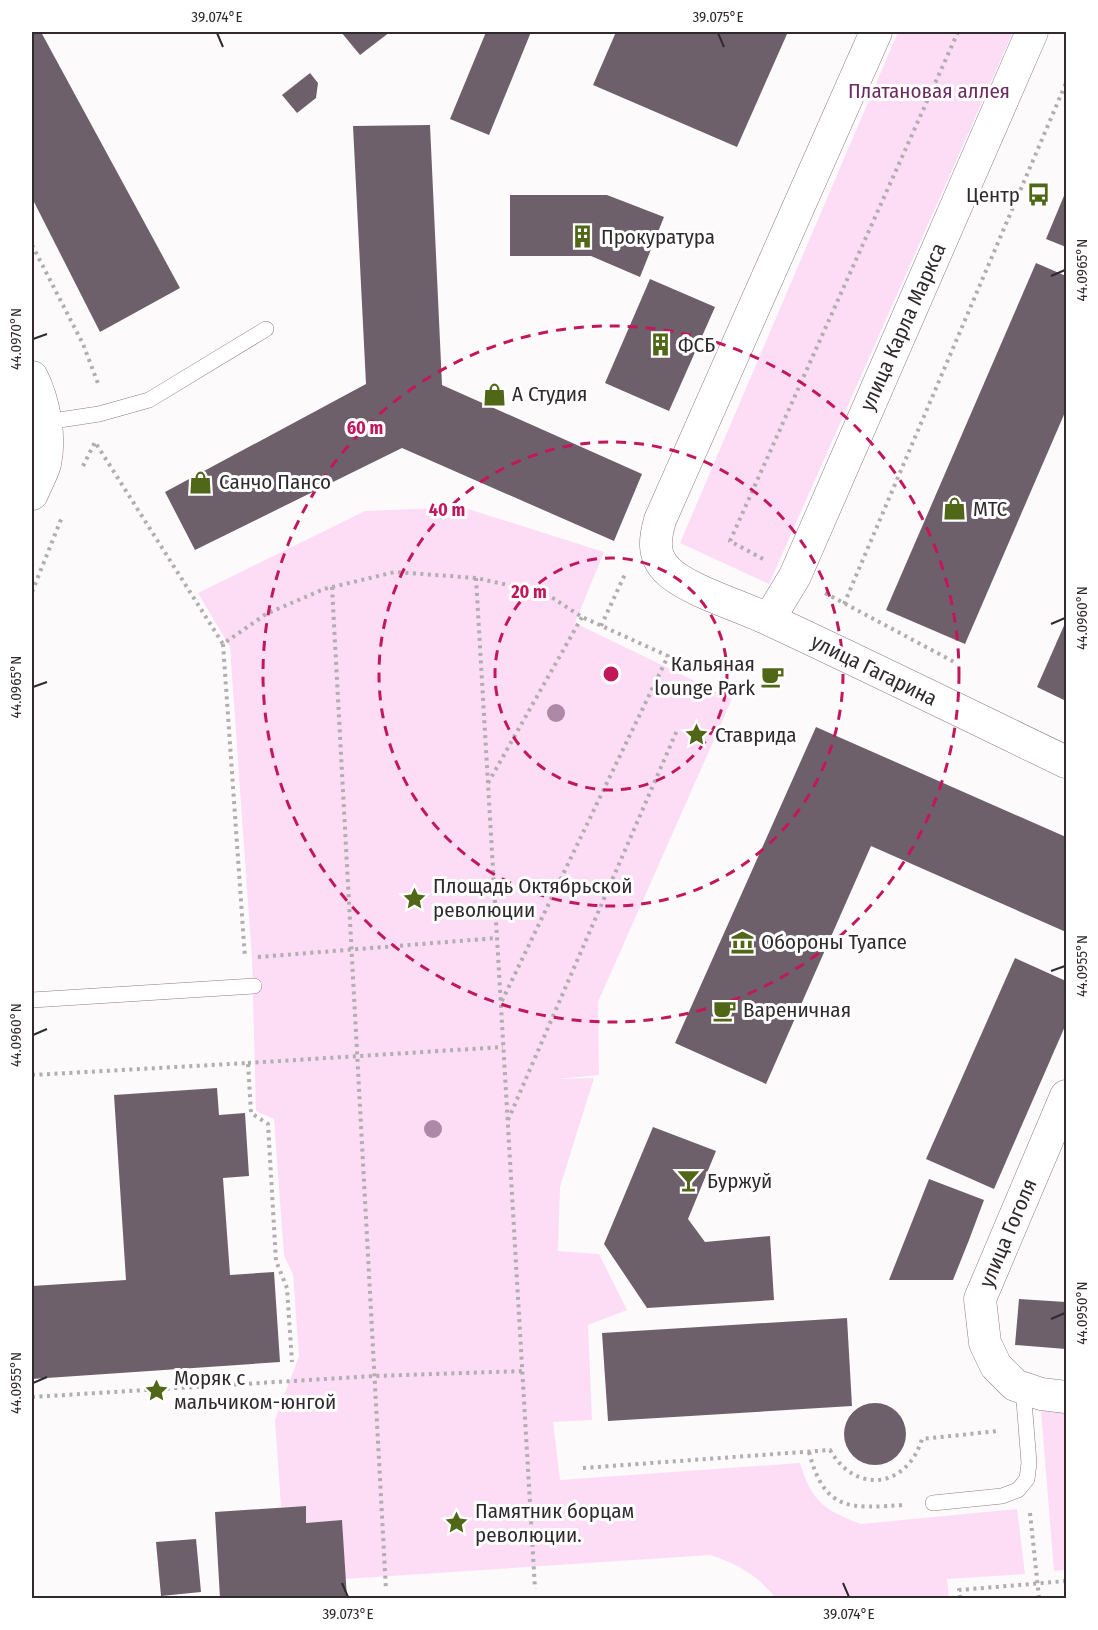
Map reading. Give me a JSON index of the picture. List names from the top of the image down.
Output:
{
  "streets": {
    "street": ["улица Карла Маркса", "улица Гагарина", "улица Гоголя"]
  },
  "crossings": [
    ["улица Карла Маркса", "улица Гагарина"]
  ],
  "parks": ["Платановая аллея"],
  "places": {
    "bus stop": ["Центр"],
    "building": ["Прокуратура", "ФСБ"],
    "shop": ["А Студия", "Санчо Пансо", "МТС"],
    "cafe": ["Кальяная lounge Park", "Вареничная"],
    "place": [
      "Ставрида",
      "Площадь Октябрьской революции",
      "Моряк с мальчиком-юнгой",
      "Памятник борцам революции."
    ],
    "museum": ["Обороны Туапсе"],
    "bar": ["Буржуй"]
  },
  "coordinates": [
    "39.074°E",
    "39.075°E",
    "44.0965°N",
    "44.0970°N",
    "44.0960°N",
    "44.0955°N",
    "44.0950°N",
    "39.073°E"
  ],
  "rings": ["60 m", "40 m", "20 m"]
}
